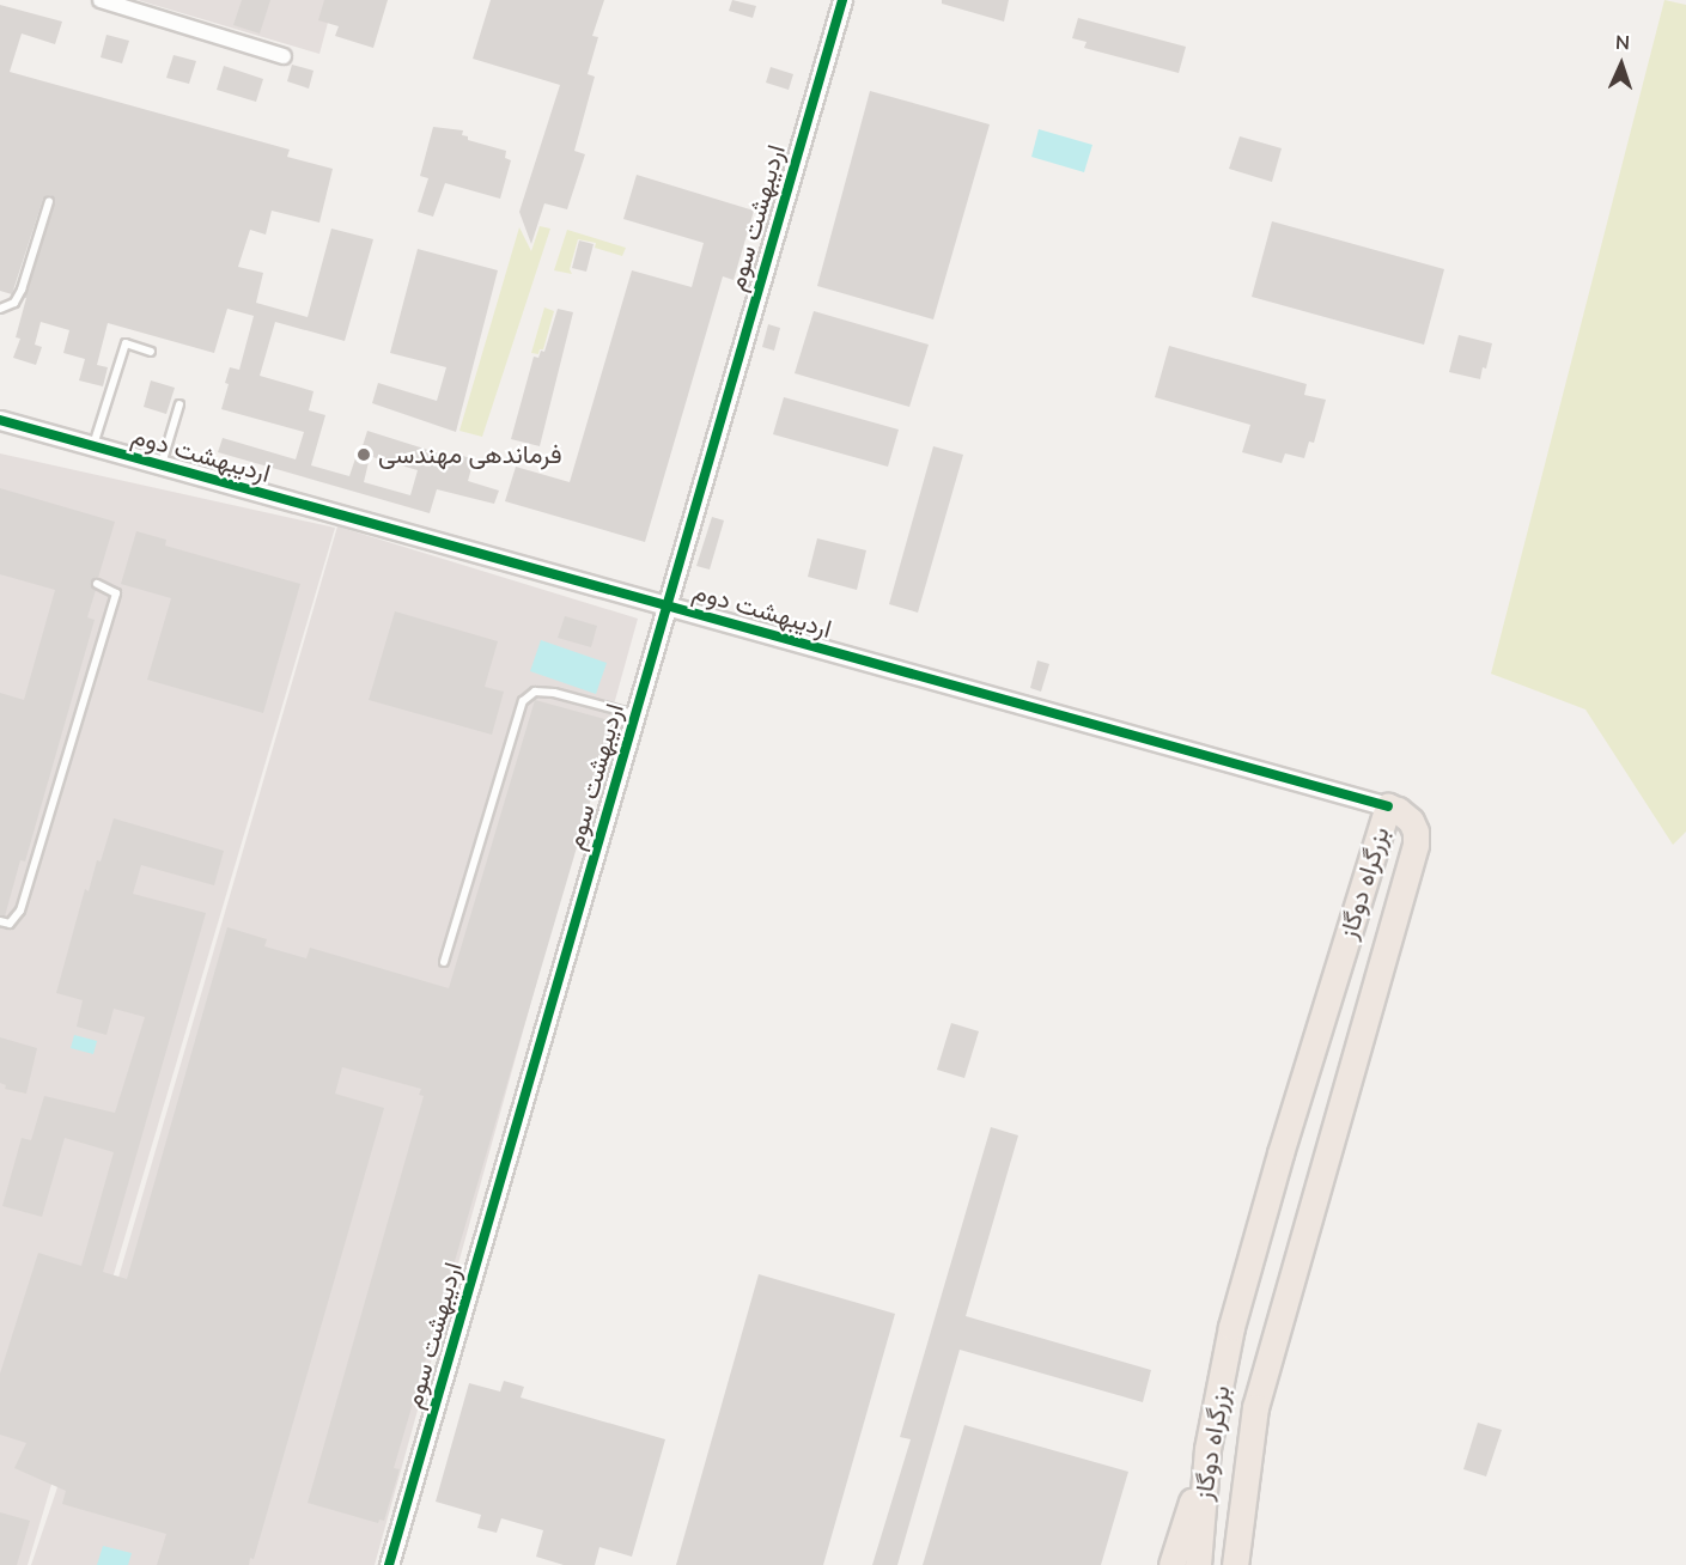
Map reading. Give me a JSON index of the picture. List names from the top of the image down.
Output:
{
  "streets": {
    "highway": ["بزرگراه دوگاز"],
    "street": ["اردیبهشت سوم", "اردیبهشت دوم"]
  },
  "crossings": [
    ["اردیبهشت سوم", "اردیبهشت دوم"],
    ["اردیبهشت دوم", "بزرگراه دوگاز"]
  ],
  "places": ["فرماندهی مهندسی"],
  "north": "top"
}
